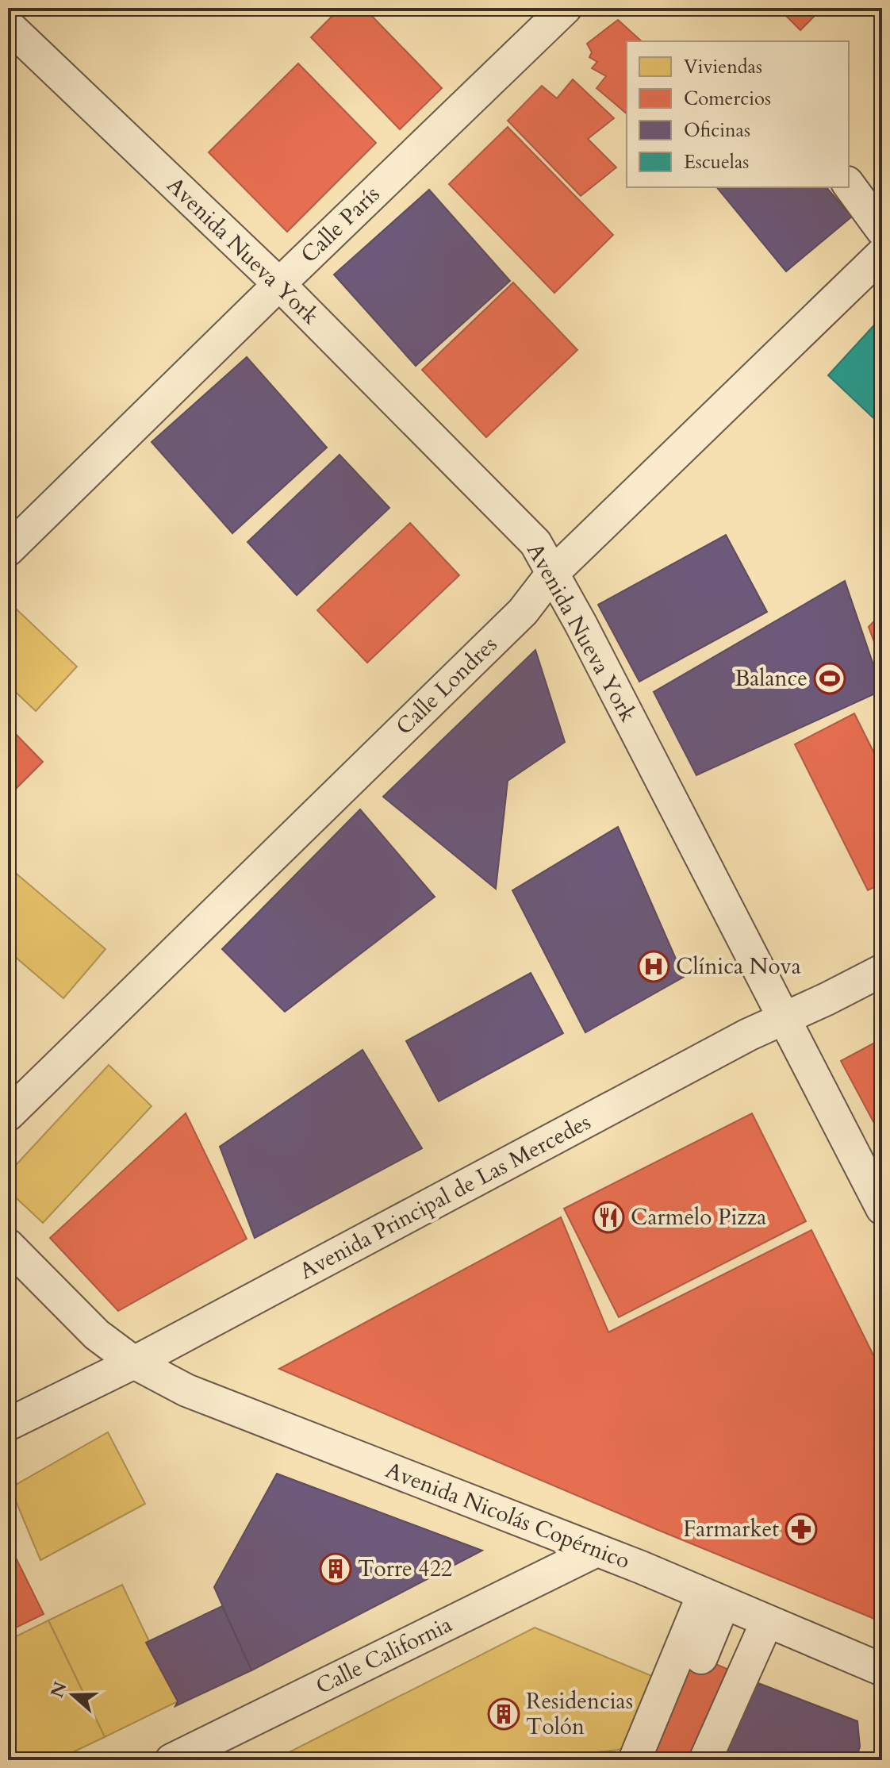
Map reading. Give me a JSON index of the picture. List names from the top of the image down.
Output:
{
  "streets": {
    "street": [
      "Calle París",
      "Avenida Nueva York",
      "Calle Londres",
      "Avenida Principal de Las Mercedes",
      "Avenida Nicolás Copérnico",
      "Calle California"
    ]
  },
  "crossings": [
    ["Calle París", "Avenida Nueva York"],
    ["Avenida Nueva York", "Calle Londres"],
    ["Avenida Nueva York", "Avenida Principal de Las Mercedes"],
    ["Avenida Principal de Las Mercedes", "Avenida Nicolás Copérnico"],
    ["Avenida Nicolás Copérnico", "Calle California"]
  ],
  "places": {
    "sports": ["Balance"],
    "hospital": ["Clínica Nova"],
    "restaurant": ["Carmelo Pizza"],
    "pharmacy": ["Farmarket"],
    "building": ["Torre 422", "Residencias Tolón"]
  },
  "legend": [
    "Viviendas",
    "Comercios",
    "Oficinas",
    "Escuelas"
  ],
  "north": "left"
}
